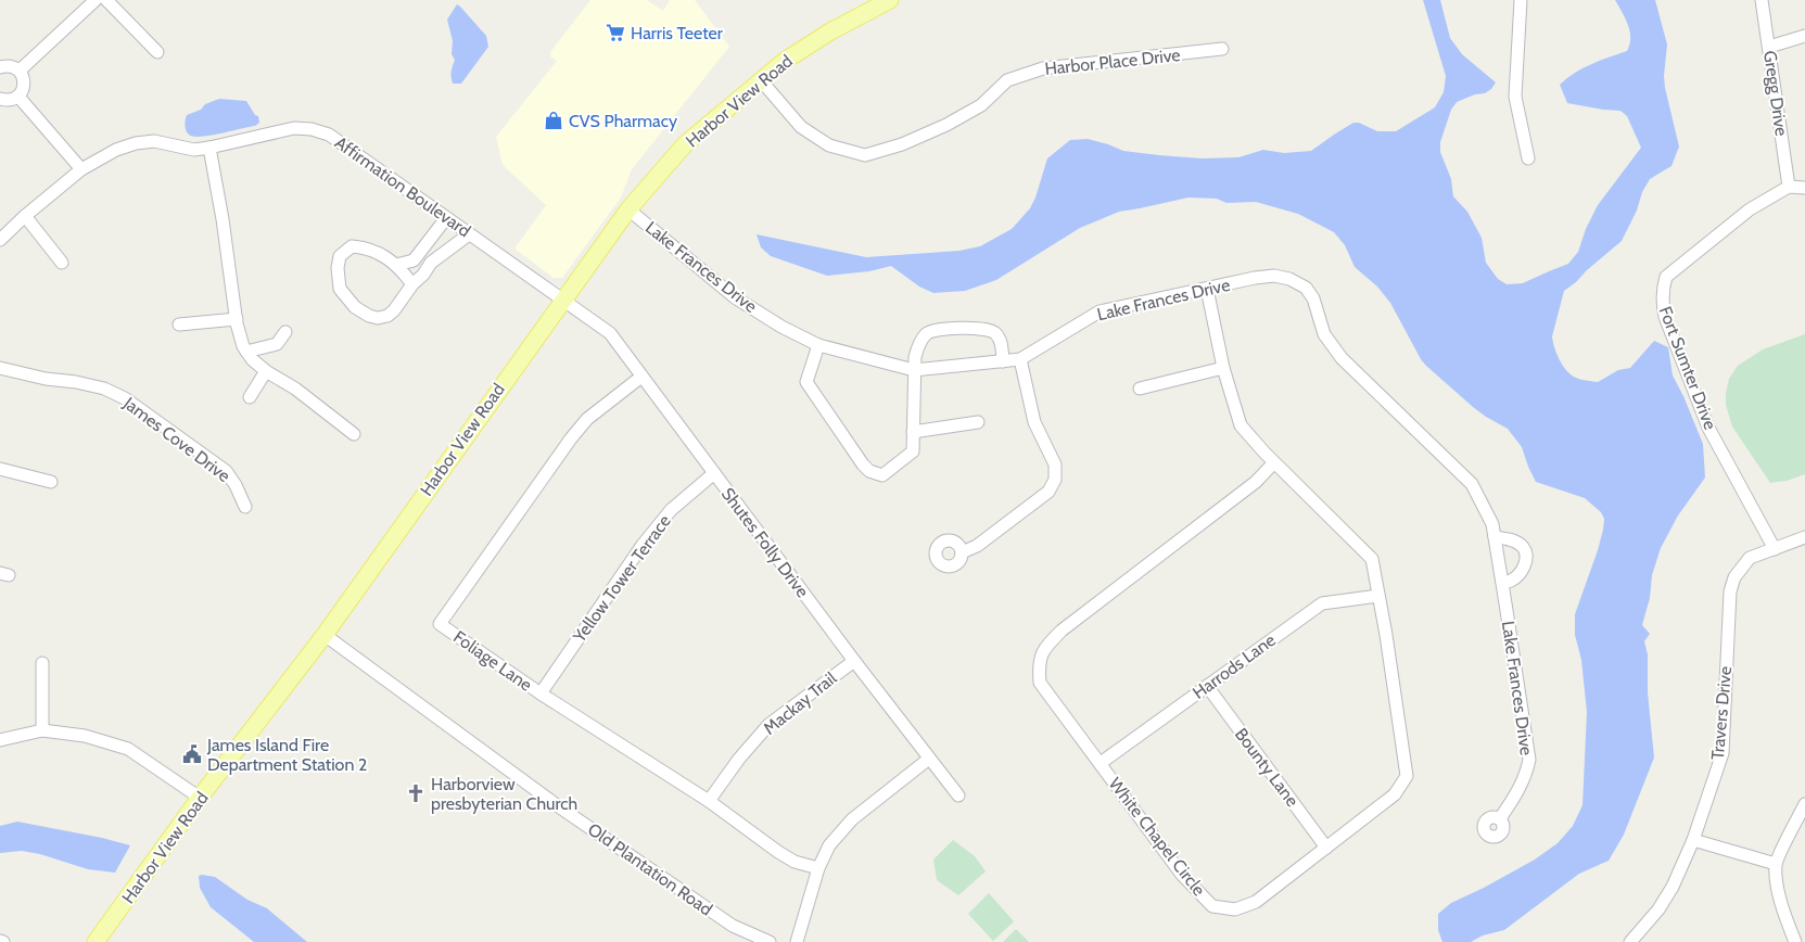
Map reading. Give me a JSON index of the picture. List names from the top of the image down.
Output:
{
  "streets": {
    "main road": ["Harbor View Road"],
    "street": [
      "Harbor Place Drive",
      "Gregg Drive",
      "Affirmation Boulevard",
      "Lake Frances Drive",
      "Fort Sumter Drive",
      "James Cove Drive",
      "Shutes Folly Drive",
      "Yellow Tower Terrace",
      "Foliage Lane",
      "Harrods Lane",
      "Mackay Trail",
      "Travers Drive",
      "Bounty Lane",
      "White Chapel Circle",
      "Old Plantation Road"
    ]
  },
  "crossings": [
    ["Harbor Place Drive", "Harbor View Road"],
    ["Gregg Drive", "Fort Sumter Drive"],
    ["Harbor View Road", "Affirmation Boulevard"],
    ["Harbor View Road", "Lake Frances Drive"],
    ["Harbor View Road", "Shutes Folly Drive"],
    ["Harbor View Road", "Old Plantation Road"],
    ["Affirmation Boulevard", "Shutes Folly Drive"],
    ["Lake Frances Drive", "White Chapel Circle"],
    ["Fort Sumter Drive", "Travers Drive"],
    ["Shutes Folly Drive", "Yellow Tower Terrace"],
    ["Shutes Folly Drive", "Foliage Lane"],
    ["Shutes Folly Drive", "Mackay Trail"],
    ["Yellow Tower Terrace", "Foliage Lane"],
    ["Foliage Lane", "Mackay Trail"],
    ["Harrods Lane", "Bounty Lane"],
    ["Harrods Lane", "White Chapel Circle"],
    ["Bounty Lane", "White Chapel Circle"]
  ],
  "places": {
    "supermarket": ["Harris Teeter"],
    "shop": ["CVS Pharmacy"],
    "public building": ["James Island Fire Department Station 2"],
    "church": ["Harborview presbyterian Church"]
  }
}
